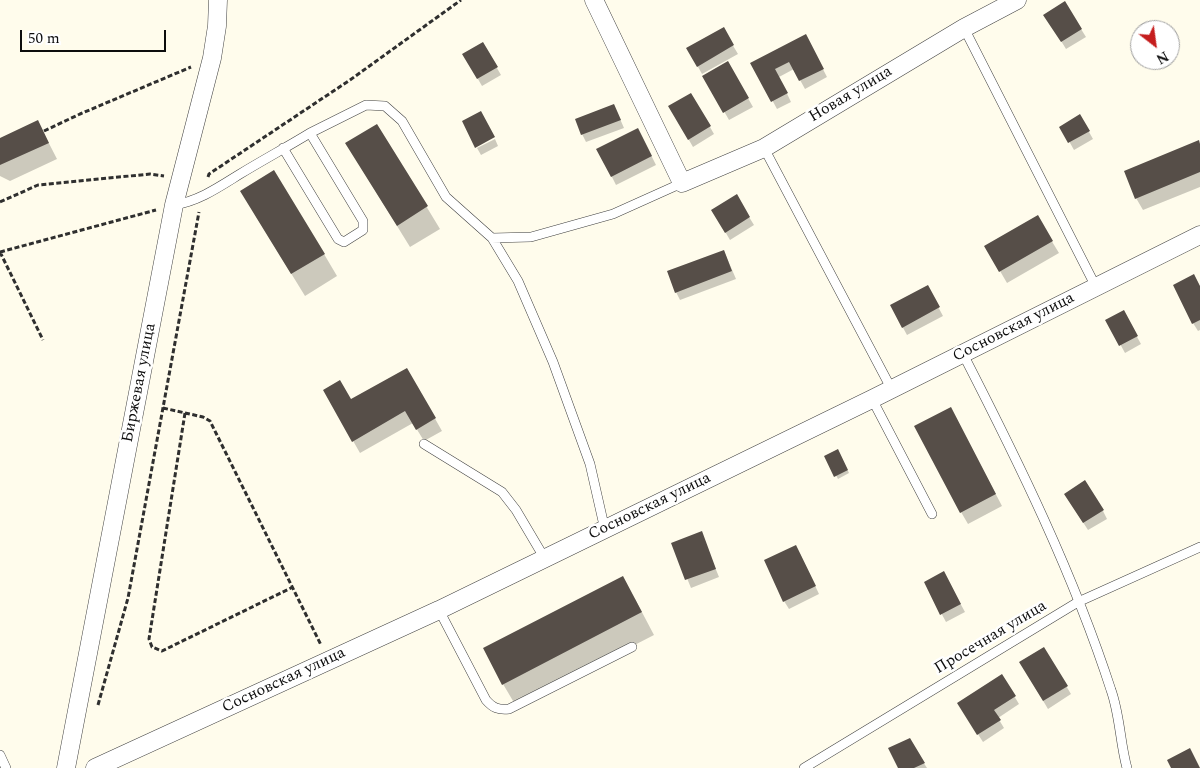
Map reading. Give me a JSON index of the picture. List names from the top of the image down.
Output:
{
  "streets": {
    "street": ["Новая улица", "Сосновская улица", "Биржевая улица"],
    "lane": ["Просечная улица"]
  },
  "scale_bar": "50 m",
  "north": "bottom right"
}
